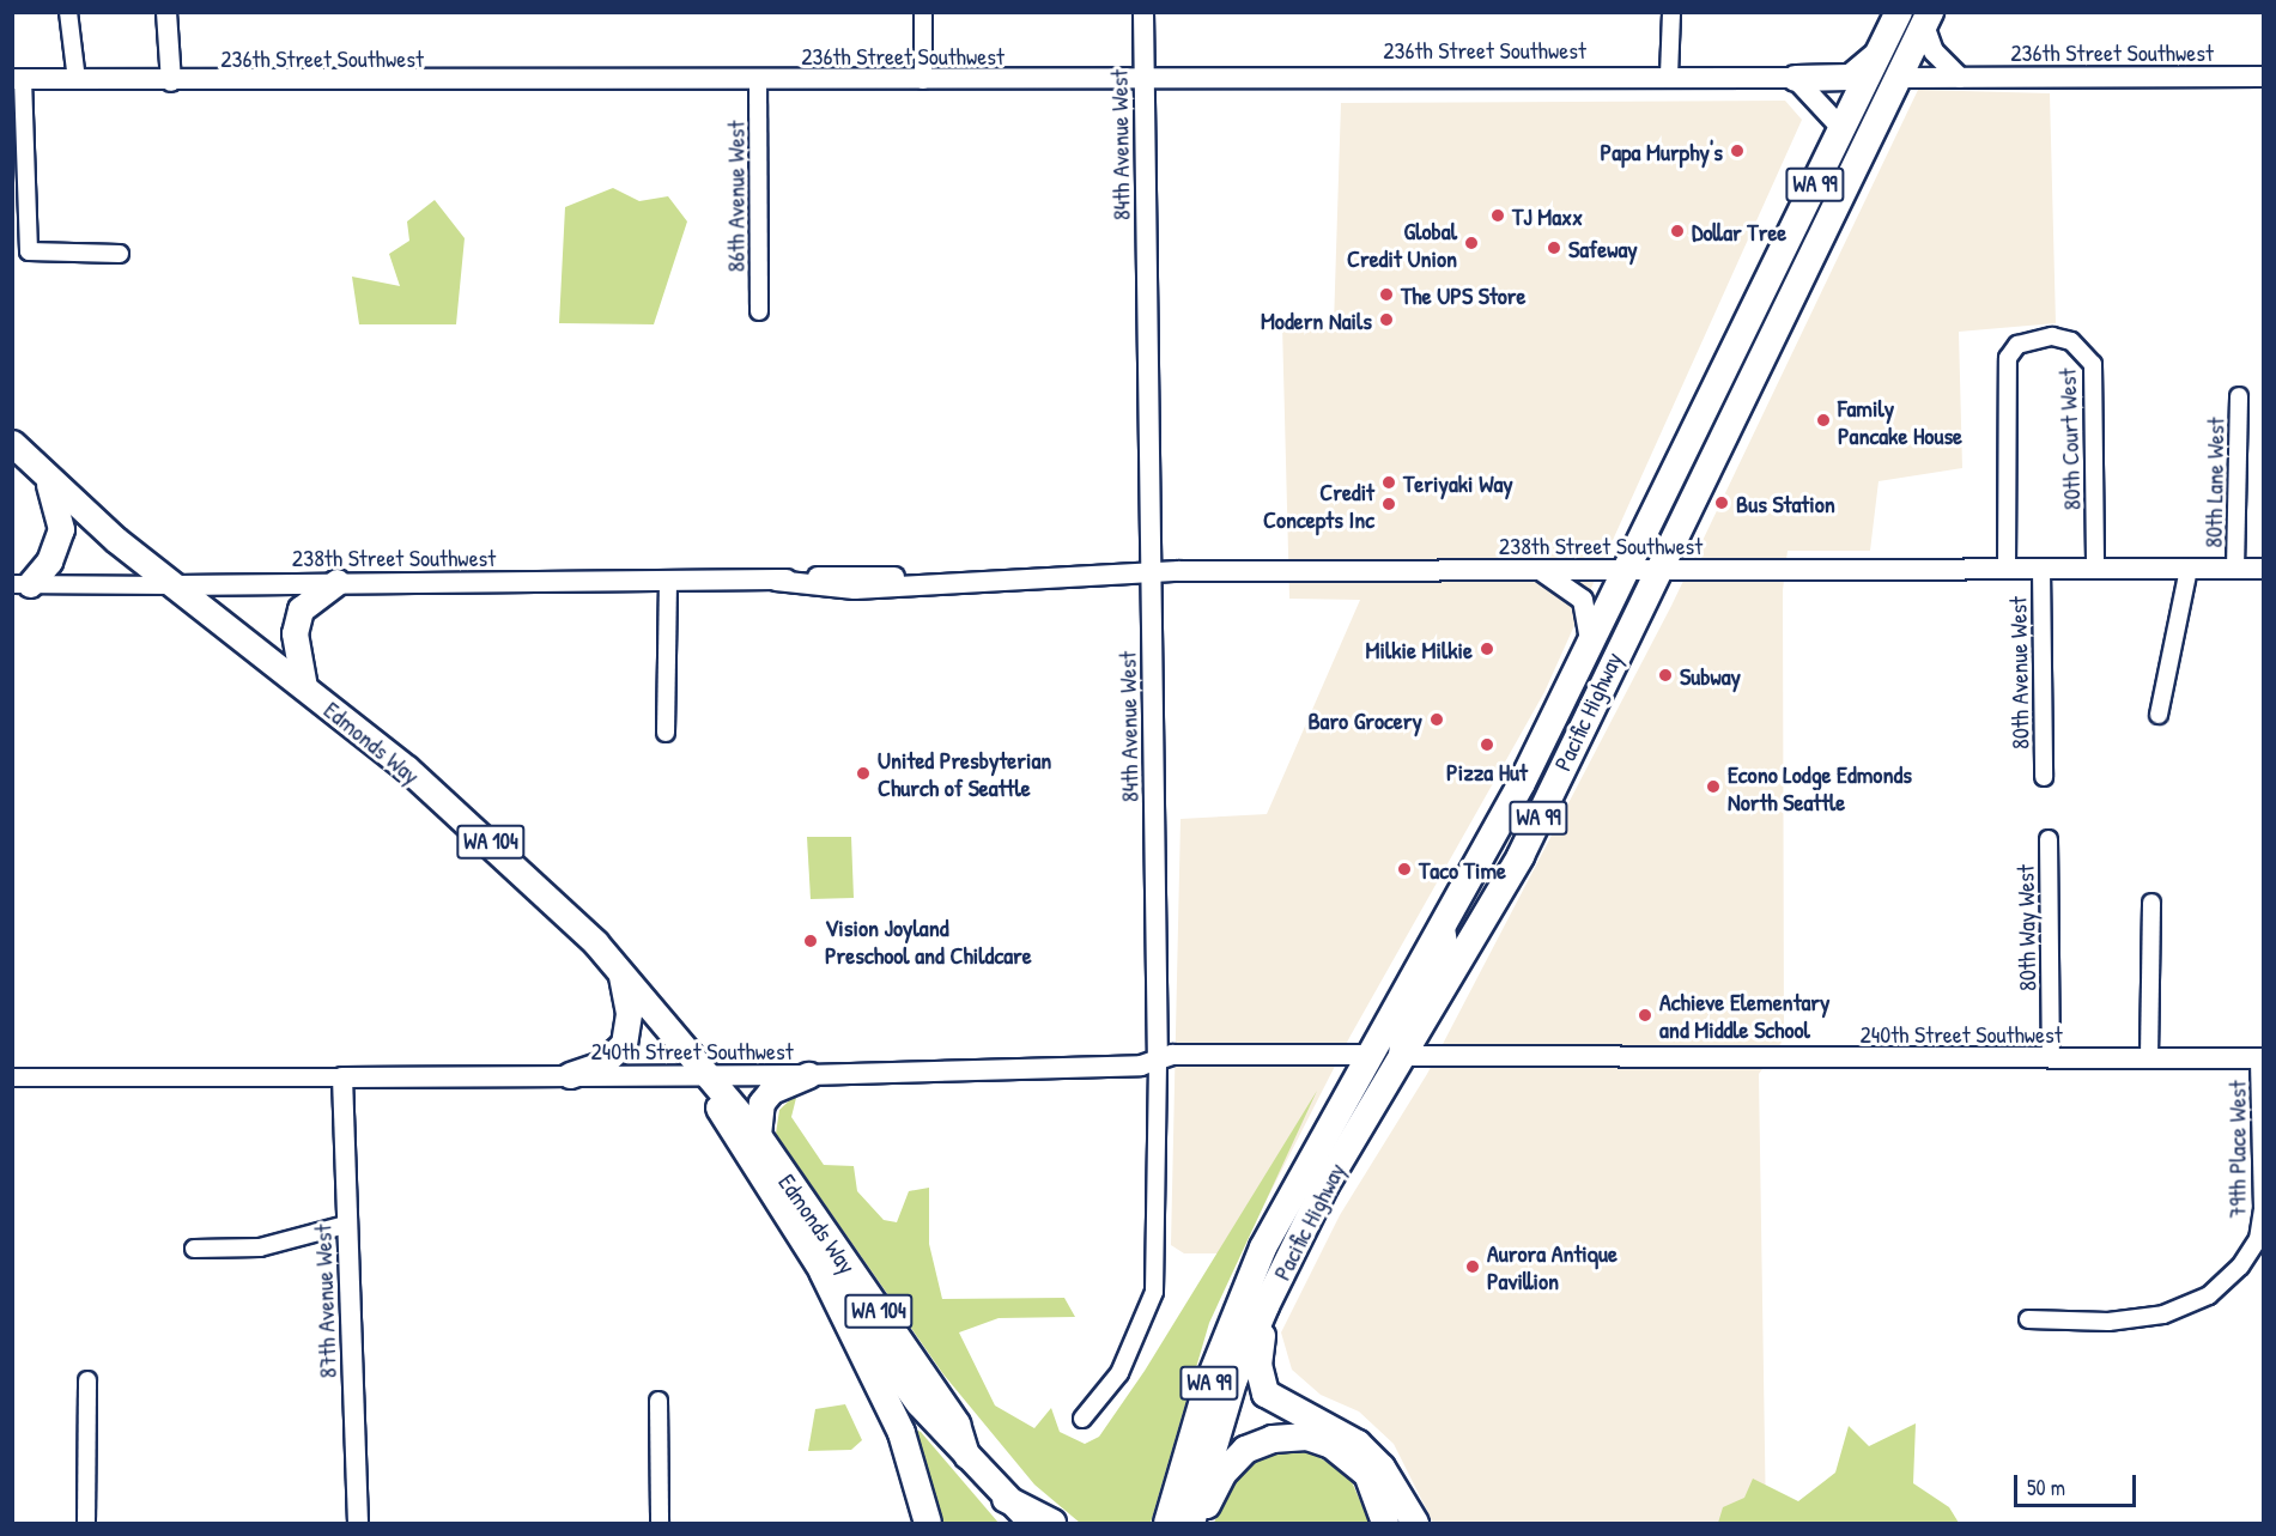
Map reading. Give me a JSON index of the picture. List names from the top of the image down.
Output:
{
  "streets": {
    "highway": ["WA 99", "Pacific Highway"],
    "main road": ["Edmonds Way", "WA 104"],
    "street": [
      "236th Street Southwest",
      "84th Avenue West",
      "86th Avenue West",
      "80th Court West",
      "80th Lane West",
      "238th Street Southwest",
      "80th Avenue West",
      "80th Way West",
      "240th Street Southwest",
      "79th Place West",
      "87th Avenue West"
    ]
  },
  "crossings": [
    ["236th Street Southwest", "84th Avenue West"],
    ["236th Street Southwest", "86th Avenue West"],
    ["236th Street Southwest", "Pacific Highway"],
    ["84th Avenue West", "238th Street Southwest"],
    ["84th Avenue West", "240th Street Southwest"],
    ["80th Court West", "238th Street Southwest"],
    ["80th Lane West", "238th Street Southwest"],
    ["238th Street Southwest", "80th Avenue West"],
    ["238th Street Southwest", "Pacific Highway"],
    ["238th Street Southwest", "Edmonds Way"],
    ["Pacific Highway", "240th Street Southwest"],
    ["Edmonds Way", "240th Street Southwest"],
    ["80th Way West", "240th Street Southwest"],
    ["240th Street Southwest", "79th Place West"],
    ["240th Street Southwest", "87th Avenue West"]
  ],
  "places": [
    "Papa Murphy's",
    "TJ Maxx",
    "Dollar Tree",
    "Global Credit Union",
    "Safeway",
    "The UPS Store",
    "Modern Nails",
    "Family Pancake House",
    "Teriyaki Way",
    "Bus Station",
    "Credit Concepts Inc",
    "Milkie Milkie",
    "Subway",
    "Baro Grocery",
    "Pizza Hut",
    "United Presbyterian Church of Seattle",
    "Econo Lodge Edmonds North Seattle",
    "Taco Time",
    "Vision Joyland Preschool and Childcare",
    "Achieve Elementary and Middle School",
    "Aurora Antique Pavillion"
  ],
  "scale_bar": "50 m"
}
